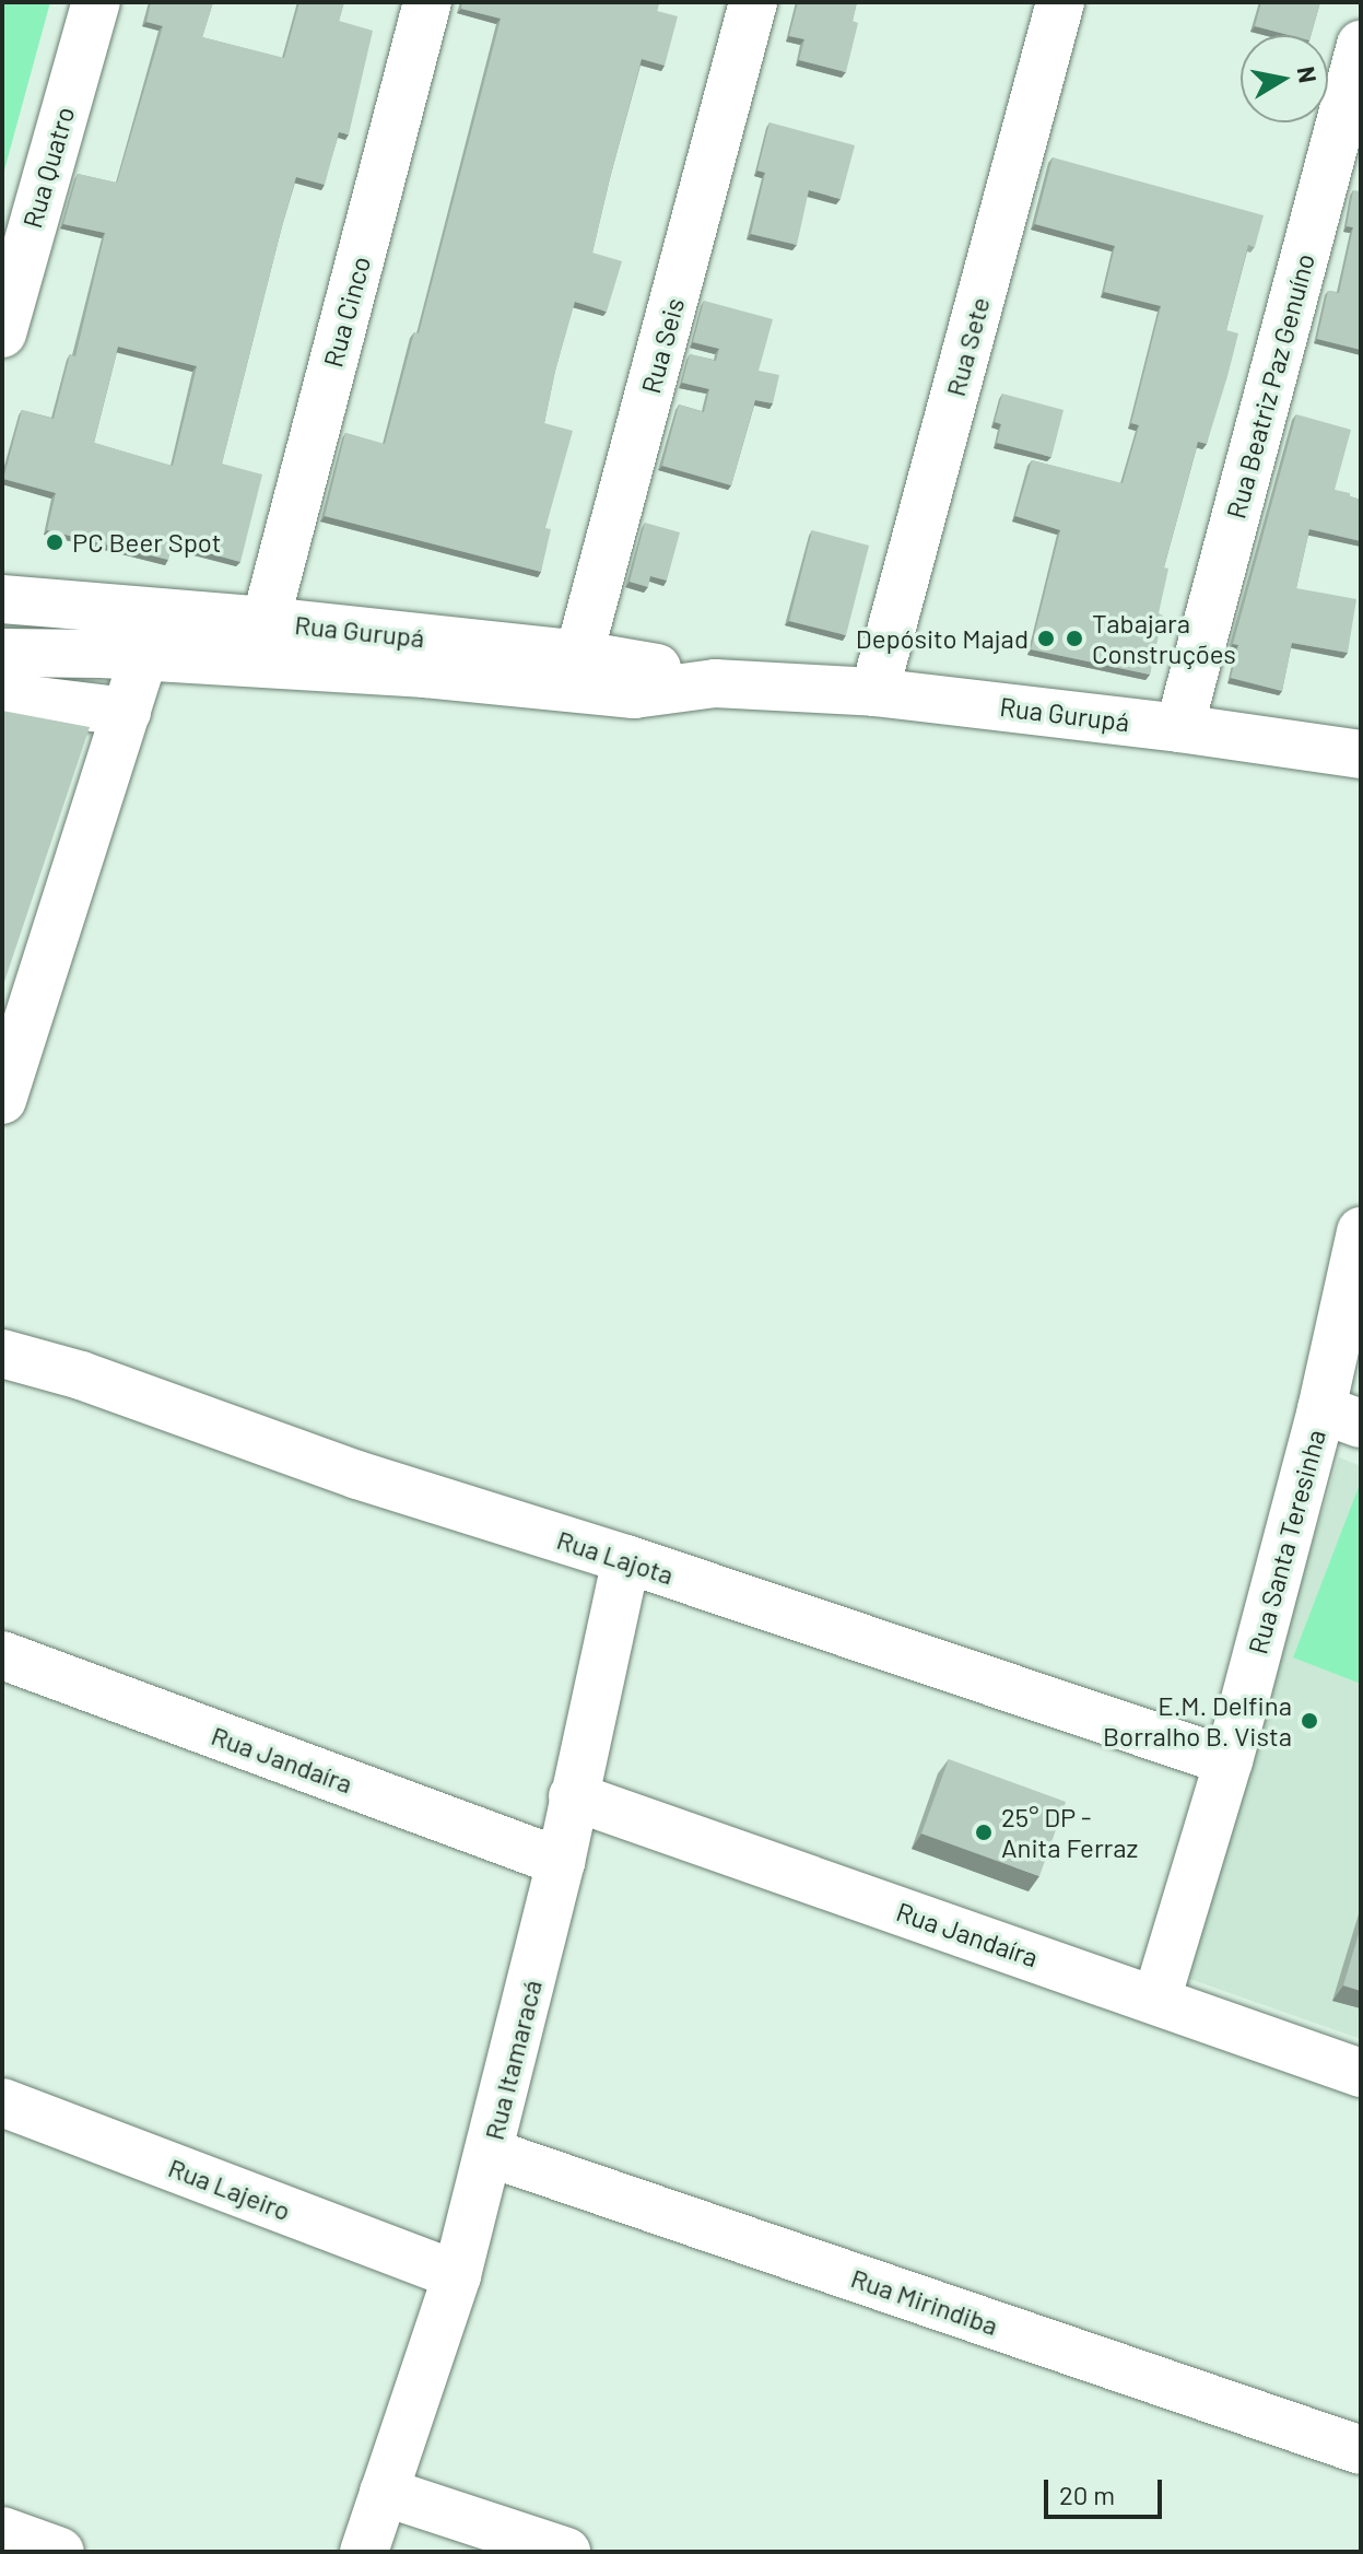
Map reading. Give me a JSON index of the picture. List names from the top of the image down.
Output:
{
  "streets": {
    "street": [
      "Rua Quatro",
      "Rua Cinco",
      "Rua Seis",
      "Rua Sete",
      "Rua Beatriz Paz Genuíno",
      "Rua Gurupá",
      "Rua Santa Teresinha",
      "Rua Lajota",
      "Rua Jandaíra",
      "Rua Itamaracá",
      "Rua Lajeiro",
      "Rua Mirindiba"
    ]
  },
  "crossings": [
    ["Rua Cinco", "Rua Gurupá"],
    ["Rua Seis", "Rua Gurupá"],
    ["Rua Sete", "Rua Gurupá"],
    ["Rua Beatriz Paz Genuíno", "Rua Gurupá"],
    ["Rua Santa Teresinha", "Rua Lajota"],
    ["Rua Santa Teresinha", "Rua Jandaíra"],
    ["Rua Lajota", "Rua Itamaracá"],
    ["Rua Jandaíra", "Rua Itamaracá"],
    ["Rua Itamaracá", "Rua Lajeiro"],
    ["Rua Itamaracá", "Rua Mirindiba"]
  ],
  "places": [
    "PC Beer Spot",
    "Depósito Majad",
    "Tabajara Construções",
    "E.M. Delfina Borralho B. Vista",
    "25° DP - Anita Ferraz"
  ],
  "scale_bar": "20 m",
  "north": "right"
}
